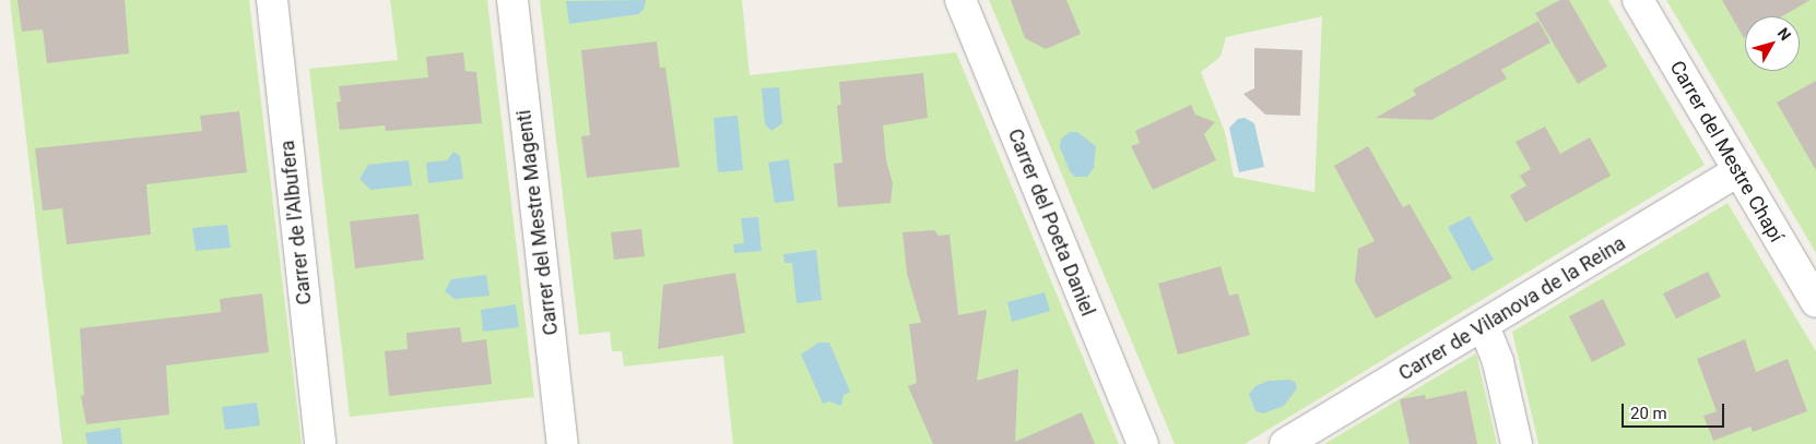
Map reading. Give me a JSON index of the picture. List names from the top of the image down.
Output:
{
  "streets": {
    "street": [
      "Carrer del Mestre Chapí",
      "Carrer de l'Albufera",
      "Carrer del Mestre Magenti",
      "Carrer del Poeta Daniel",
      "Carrer de Vilanova de la Reina"
    ]
  },
  "crossings": [
    ["Carrer del Mestre Chapí", "Carrer de Vilanova de la Reina"]
  ],
  "scale_bar": "20 m",
  "north": "top right"
}
